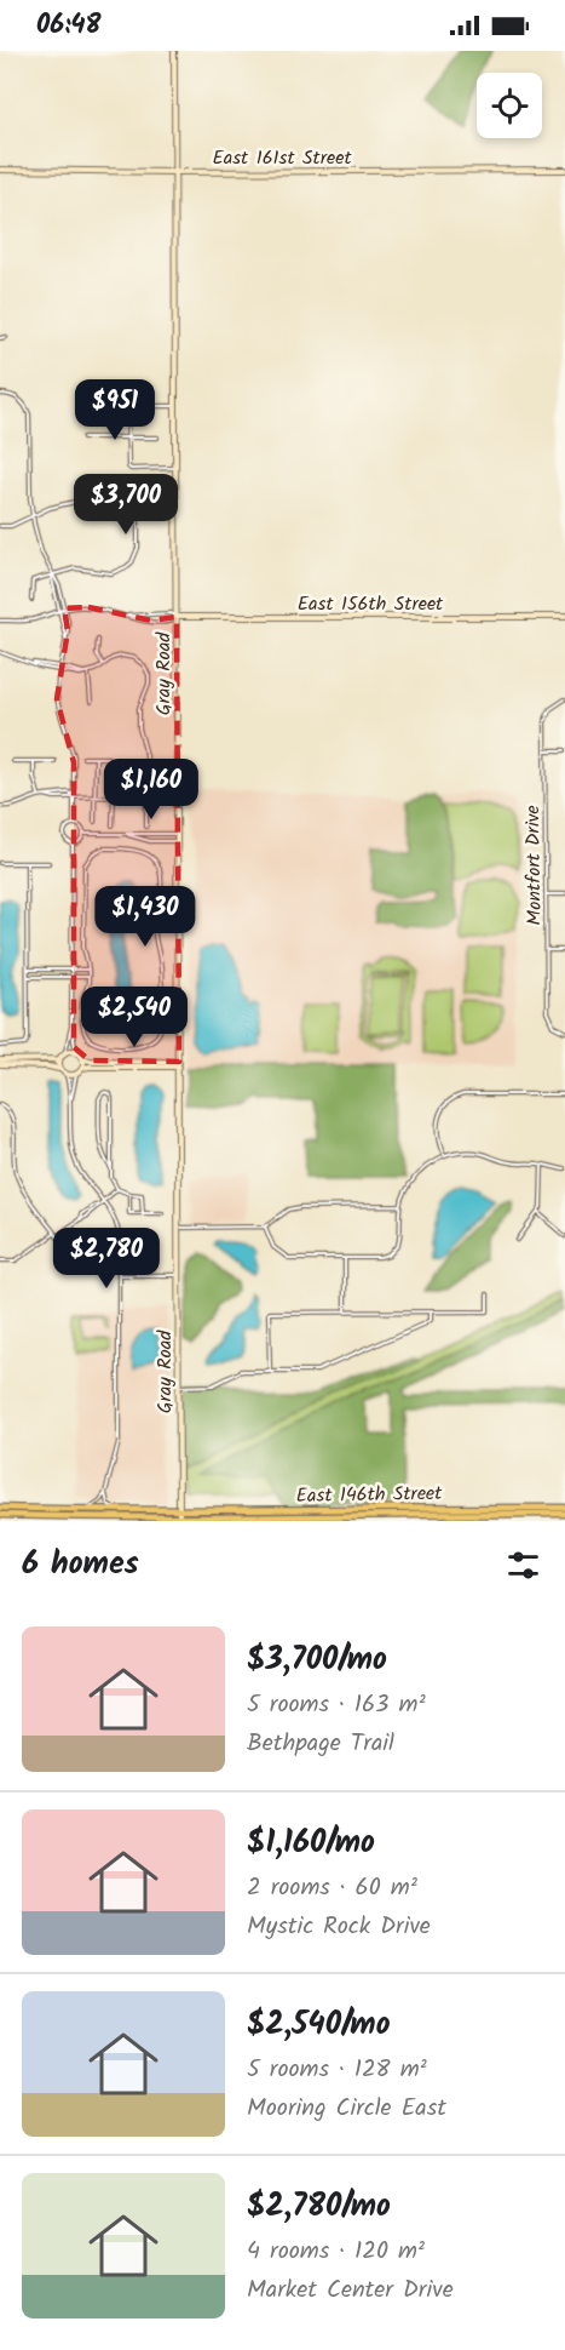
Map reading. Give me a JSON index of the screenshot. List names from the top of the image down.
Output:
{
  "streets": {
    "main road": ["East 146th Street"],
    "street": [
      "East 161st Street",
      "East 156th Street",
      "Gray Road",
      "Montfort Drive"
    ]
  },
  "crossings": [
    ["East 161st Street", "Gray Road"],
    ["East 156th Street", "Gray Road"],
    ["Gray Road", "East 146th Street"]
  ],
  "page": {
    "status": "06:48",
    "price": [
      "$951",
      "$3,700",
      "$1,160",
      "$1,430",
      "$2,540",
      "$2,780"
    ],
    "heading": "6 homes",
    "list": [
      {
        "name": "$3,700/mo",
        "note": "5 rooms · 163 m² · Bethpage Trail"
      },
      {
        "name": "$1,160/mo",
        "note": "2 rooms · 60 m² · Mystic Rock Drive"
      },
      {
        "name": "$2,540/mo",
        "note": "5 rooms · 128 m² · Mooring Circle East"
      },
      {
        "name": "$2,780/mo",
        "note": "4 rooms · 120 m² · Market Center Drive"
      }
    ]
  }
}
